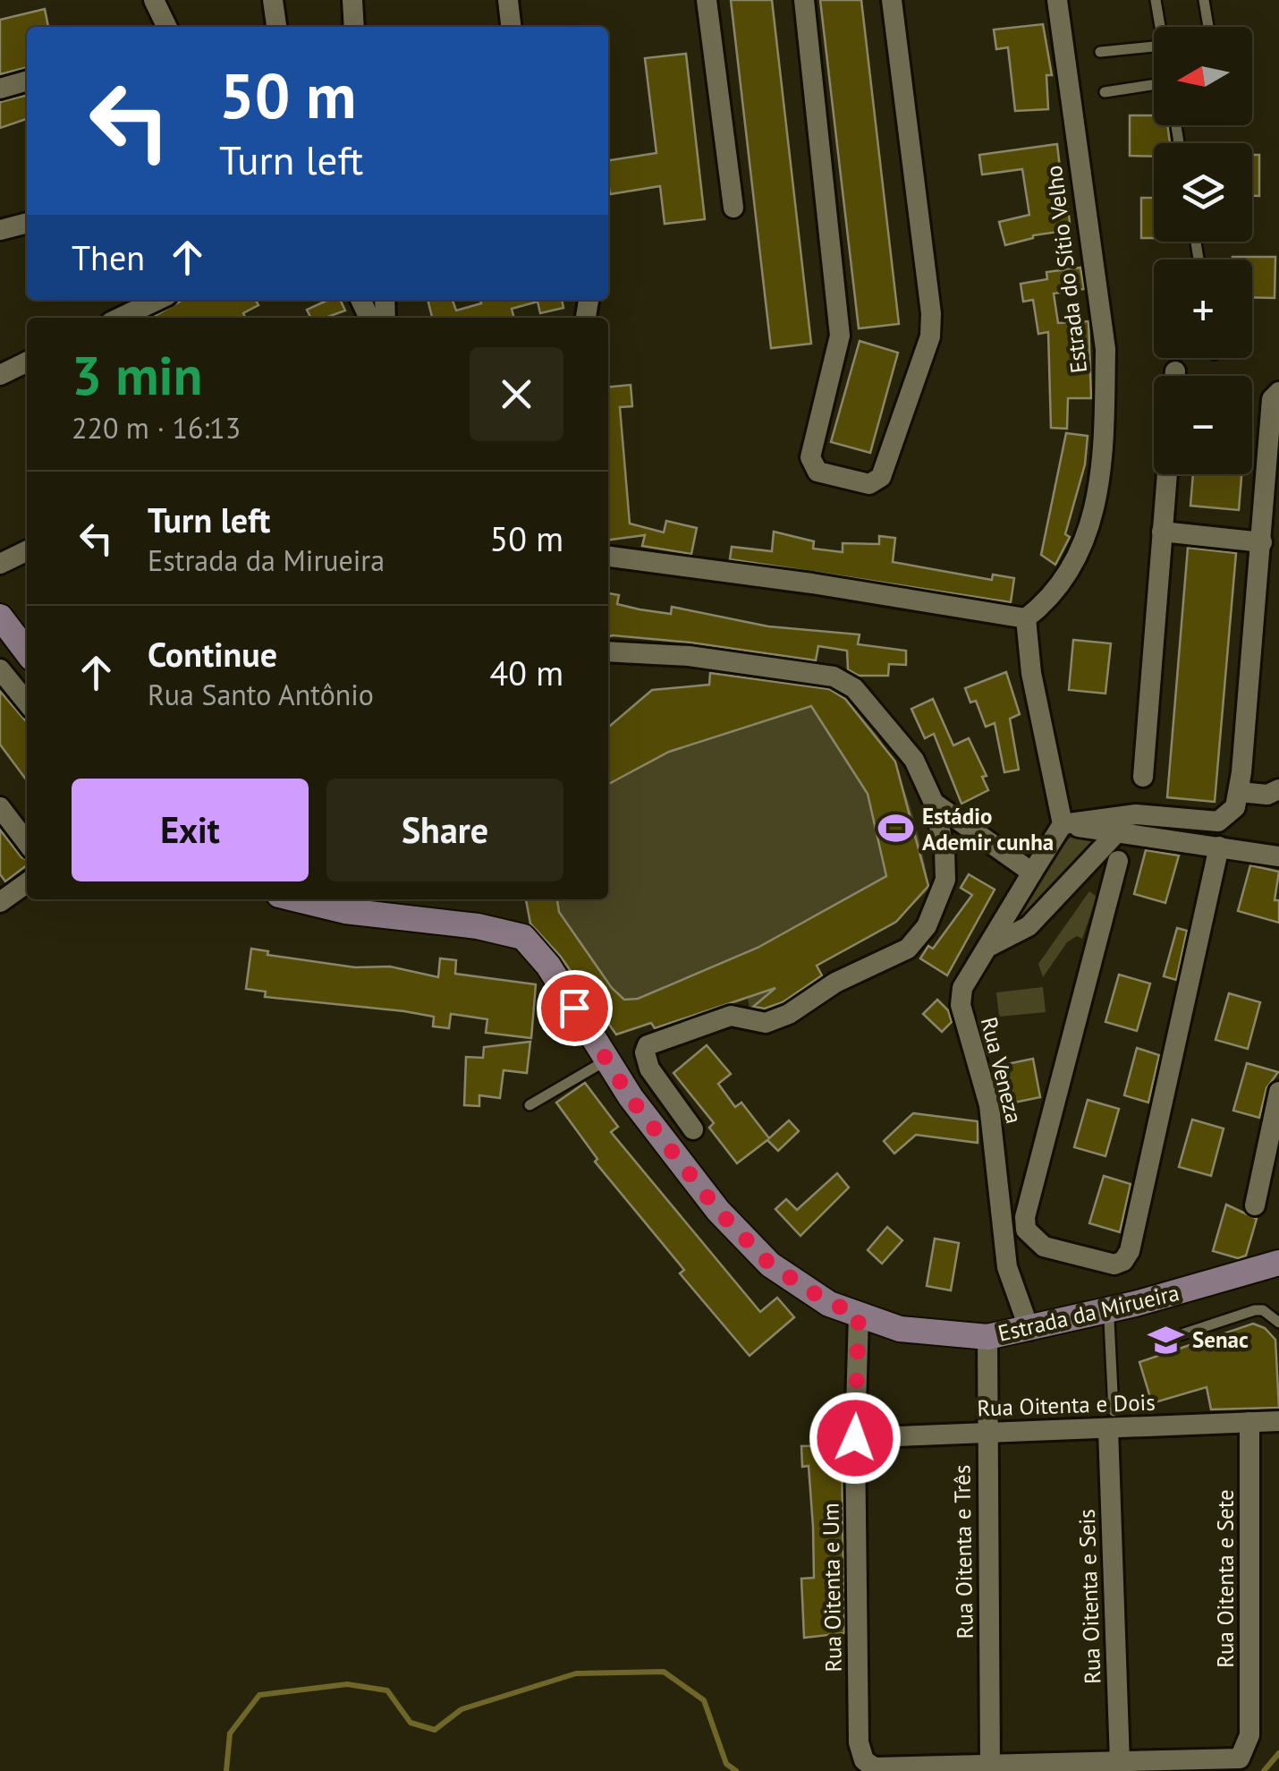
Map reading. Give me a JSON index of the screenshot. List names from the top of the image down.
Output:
{
  "streets": {
    "main road": ["Estrada da Mirueira"],
    "street": [
      "Estrada do Sítio Velho",
      "Rua Veneza",
      "Rua Oitenta e Dois",
      "Rua Oitenta e Três",
      "Rua Oitenta e Sete",
      "Rua Oitenta e Um",
      "Rua Oitenta e Seis"
    ]
  },
  "crossings": [
    ["Rua Veneza", "Estrada da Mirueira"],
    ["Estrada da Mirueira", "Rua Oitenta e Três"],
    ["Estrada da Mirueira", "Rua Oitenta e Um"],
    ["Rua Oitenta e Dois", "Rua Oitenta e Três"],
    ["Rua Oitenta e Dois", "Rua Oitenta e Sete"],
    ["Rua Oitenta e Dois", "Rua Oitenta e Um"],
    ["Rua Oitenta e Dois", "Rua Oitenta e Seis"],
    ["Rua Oitenta e Três", "Rua Oitenta e Um"],
    ["Rua Oitenta e Sete", "Rua Oitenta e Seis"]
  ],
  "places": {
    "sports": ["Estádio Ademir cunha"],
    "school or university": ["Senac"]
  },
  "north": "left",
  "page": {
    "map_buttons": ["+", "−"],
    "turn": ["50 m", "Turn left"],
    "then": "Then",
    "heading": ["3 min", "220 m · 16:13"],
    "list": [
      {
        "name": "Turn left",
        "note": "Estrada da Mirueira",
        "value": "50 m"
      },
      {
        "name": "Continue",
        "note": "Rua Santo Antônio",
        "value": "40 m"
      }
    ],
    "buttons": ["Exit", "Share"]
  }
}
